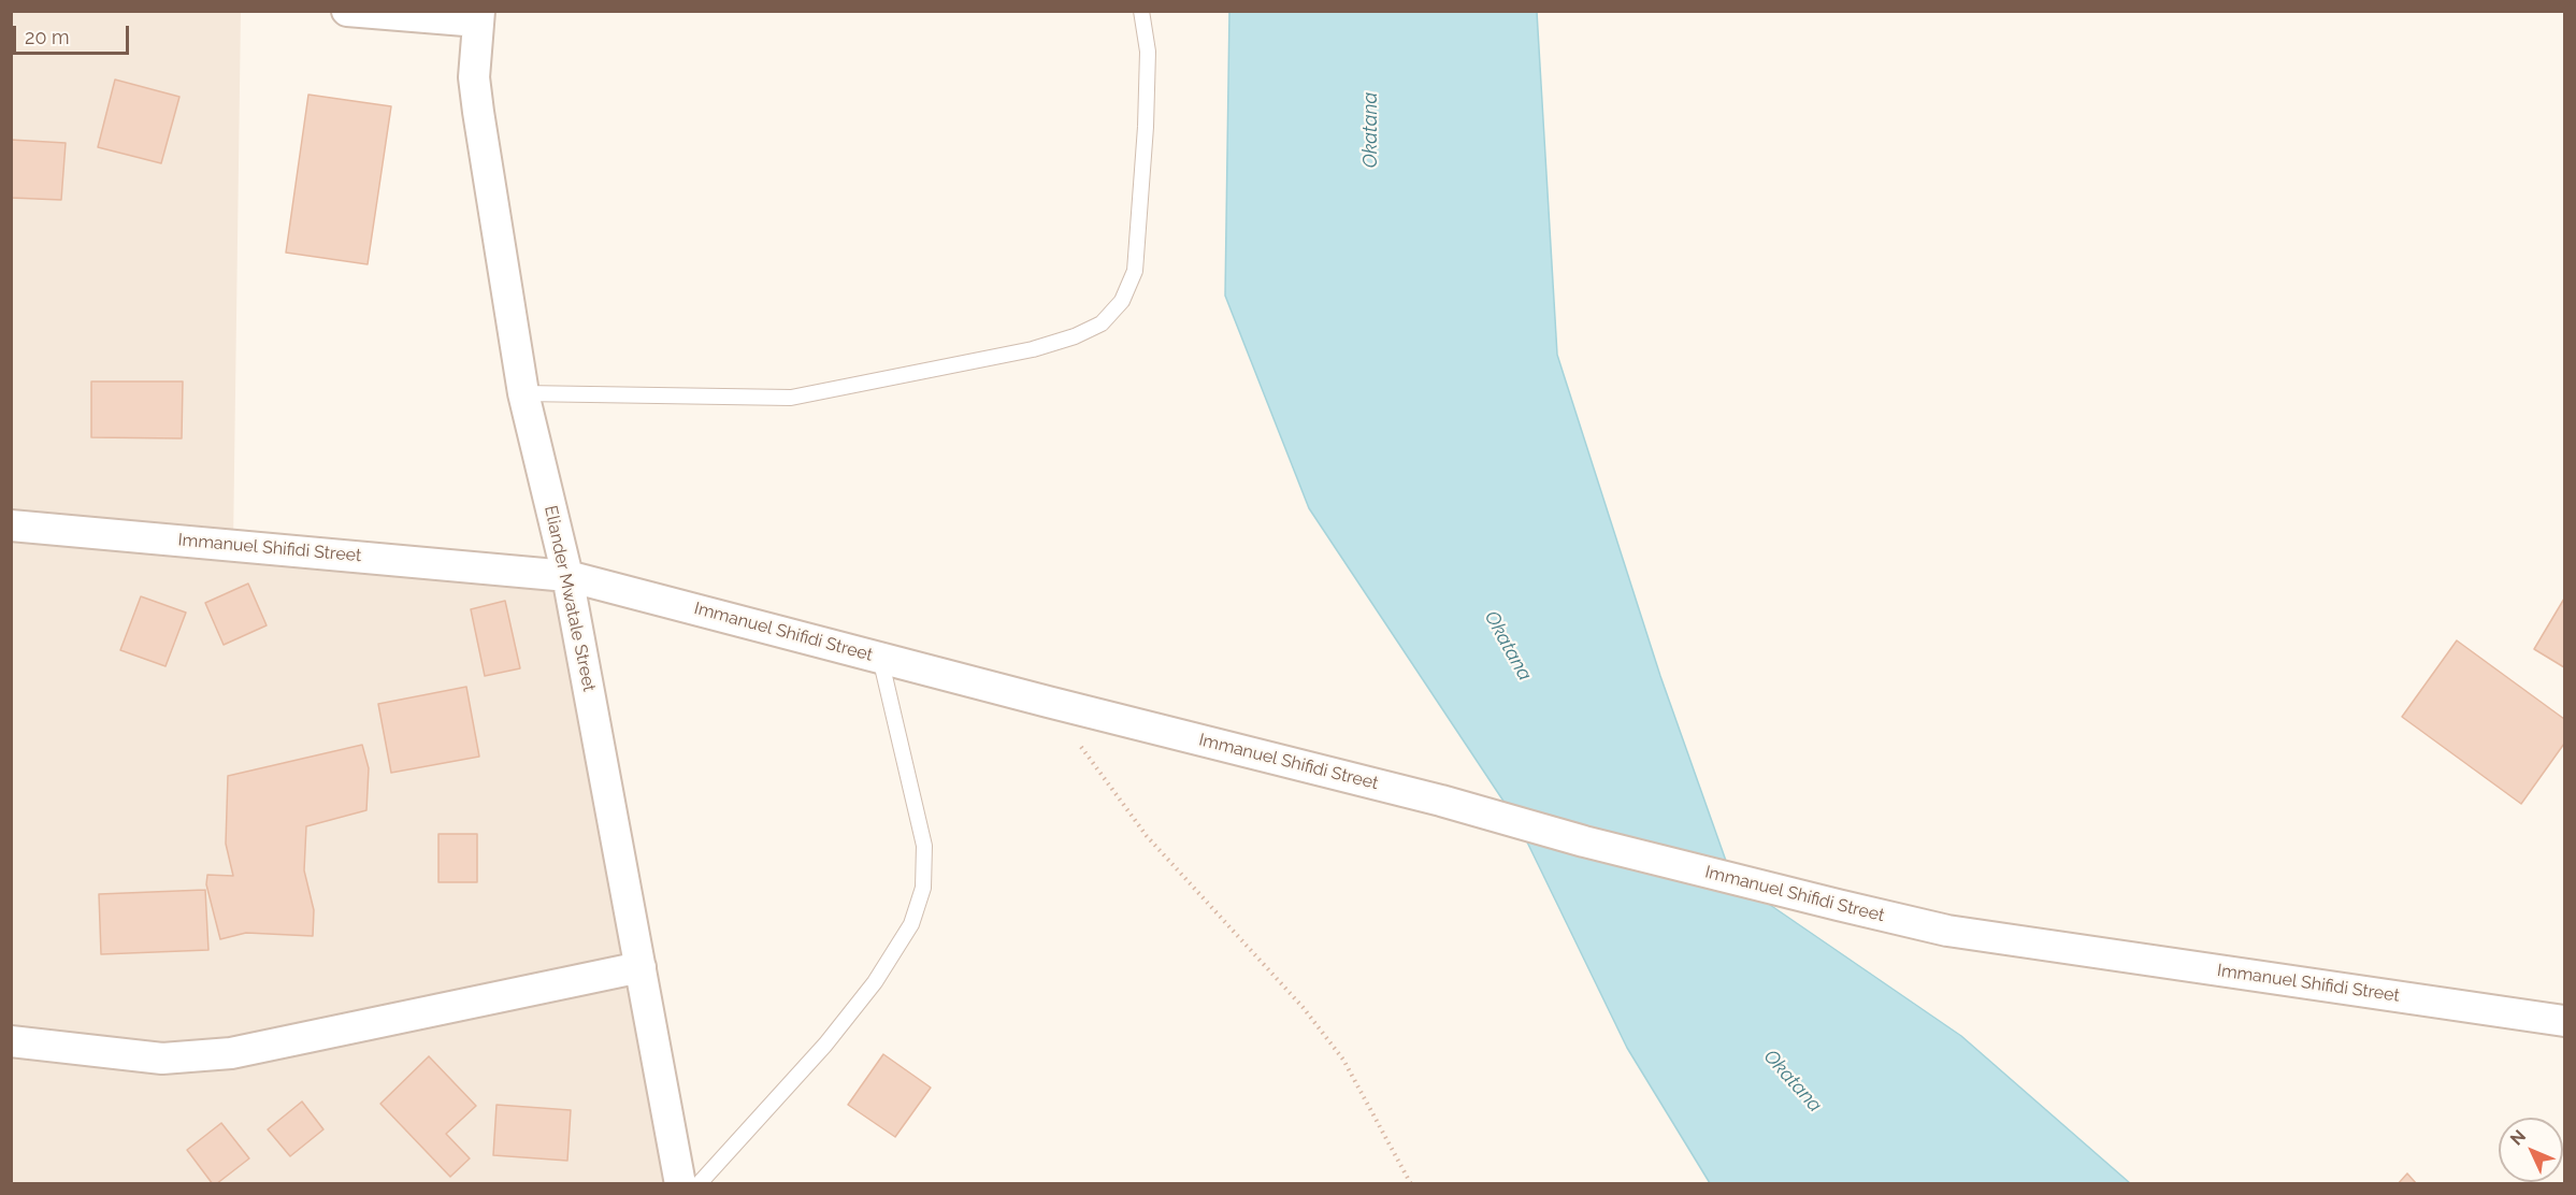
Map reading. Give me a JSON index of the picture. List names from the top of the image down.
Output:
{
  "streets": {
    "street": ["Immanuel Shifidi Street", "Eliander Mwatale Street"]
  },
  "crossings": [
    ["Immanuel Shifidi Street", "Eliander Mwatale Street"]
  ],
  "water": ["Okatana"],
  "scale_bar": "20 m",
  "north": "top left"
}
